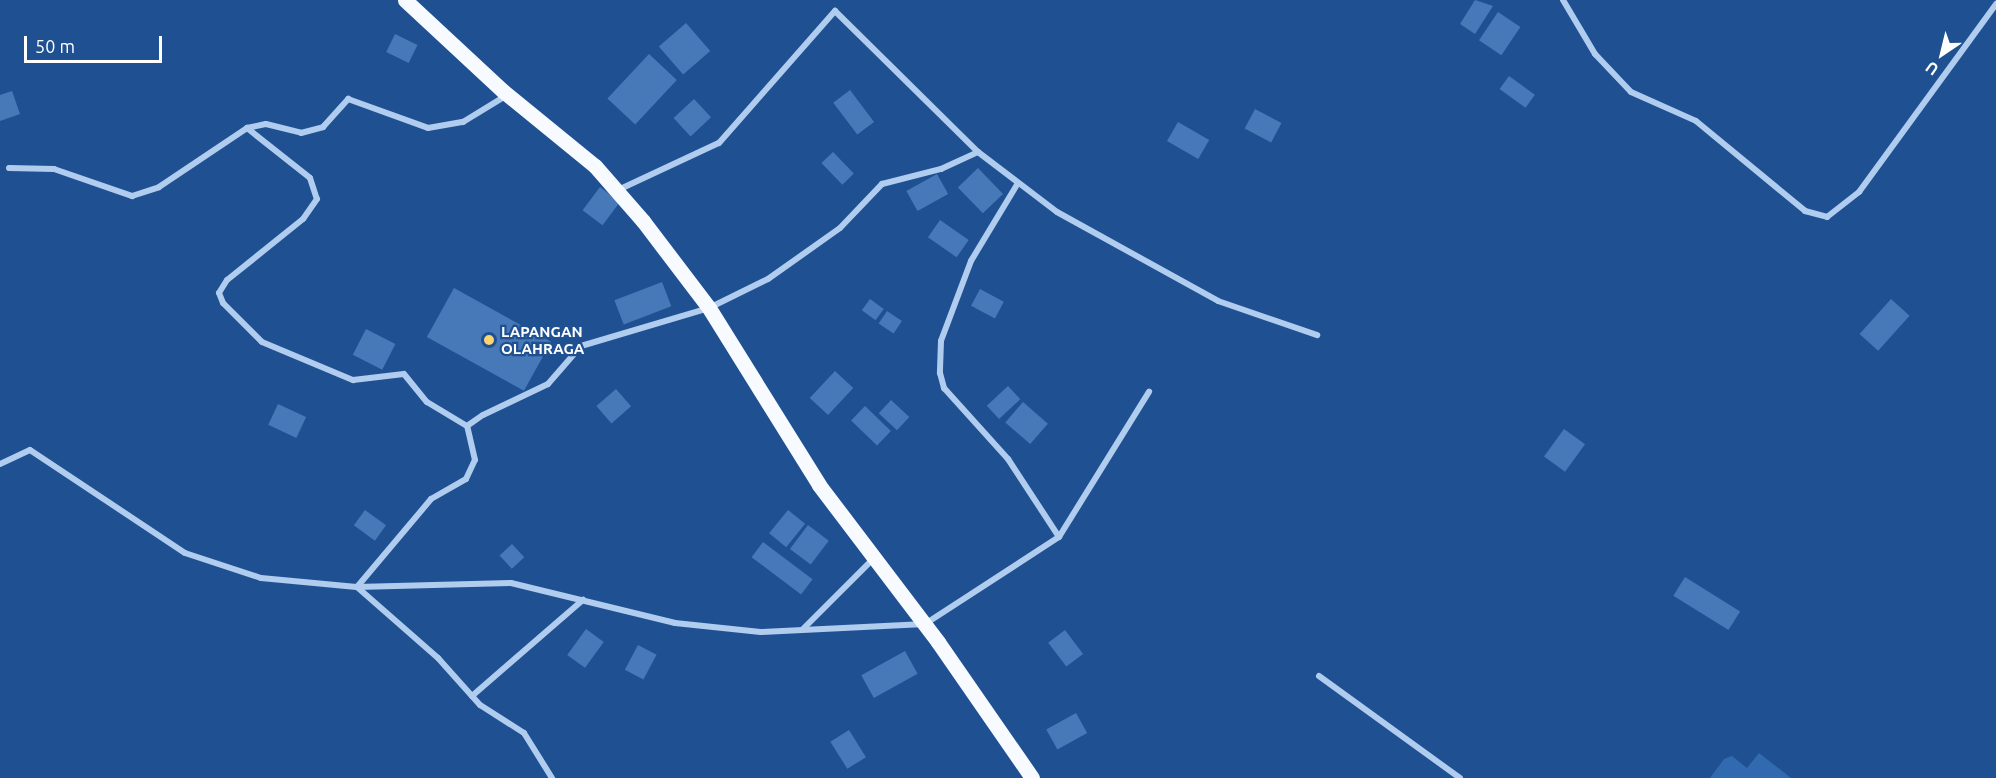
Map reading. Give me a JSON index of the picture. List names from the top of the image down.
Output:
{
  "places": ["LAPANGAN OLAHRAGA"],
  "scale_bar": "50 m",
  "north": "bottom left"
}
